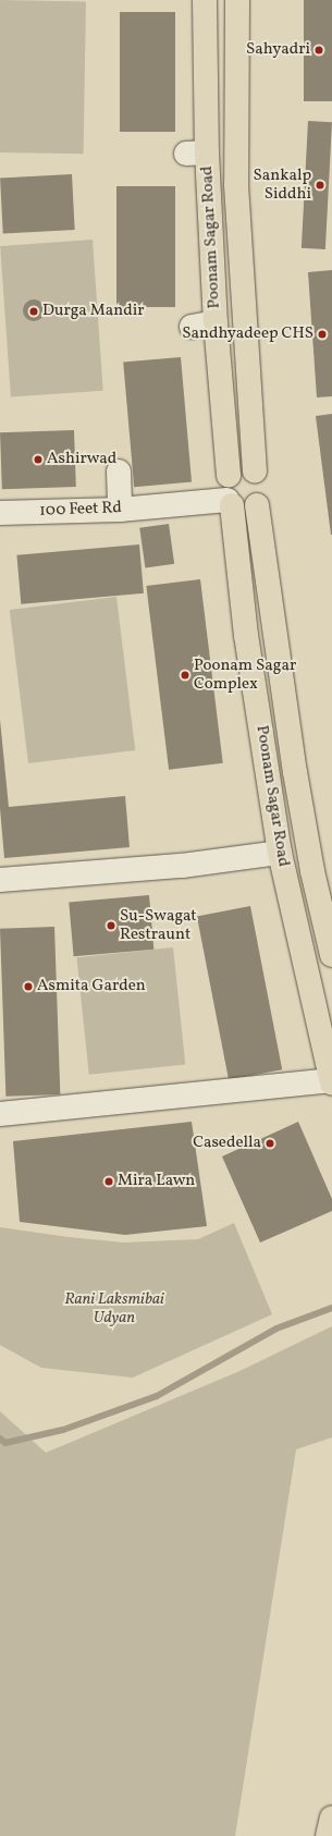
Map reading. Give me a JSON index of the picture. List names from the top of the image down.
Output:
{
  "streets": {
    "main road": ["Poonam Sagar Road"],
    "street": ["100 Feet Rd"]
  },
  "crossings": [
    ["Poonam Sagar Road", "100 Feet Rd"]
  ],
  "parks": ["Rani Laksmibai Udyan"],
  "places": [
    "Sahyadri",
    "Sankalp Siddhi",
    "Durga Mandir",
    "Sandhyadeep CHS",
    "Ashirwad",
    "Poonam Sagar Complex",
    "Su-Swagat Restraunt",
    "Asmita Garden",
    "Casedella",
    "Mira Lawn"
  ]
}
